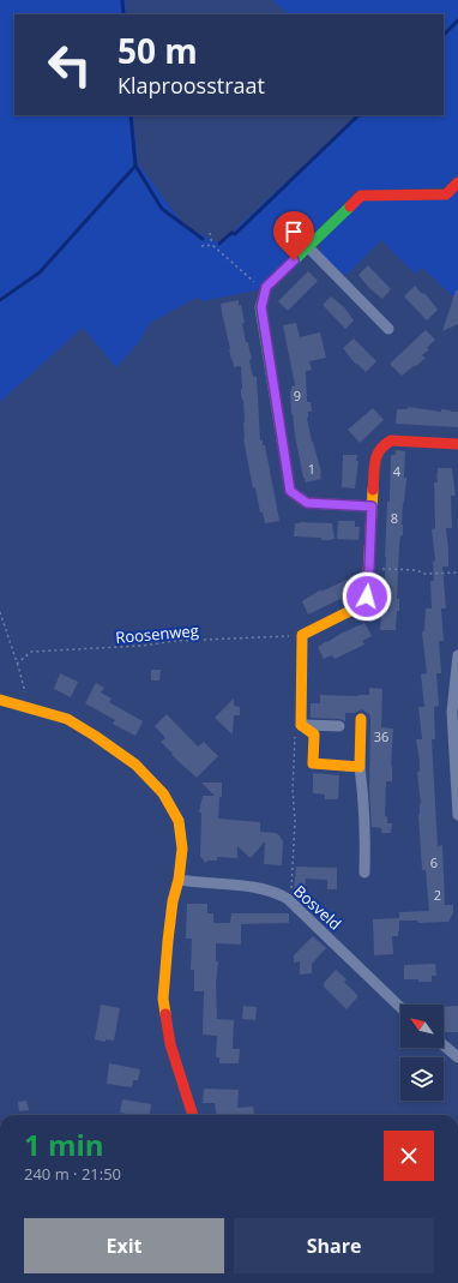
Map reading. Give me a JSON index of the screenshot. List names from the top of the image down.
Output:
{
  "streets": {
    "street": ["Bosveld"],
    "path": ["Roosenweg"]
  },
  "house_numbers": [
    "9",
    "1",
    "4",
    "8",
    "36",
    "6",
    "2"
  ],
  "north": "top left",
  "page": {
    "turn": ["50 m", "Klaproosstraat"],
    "heading": ["1 min", "240 m · 21:50"],
    "buttons": ["Exit", "Share"]
  }
}
